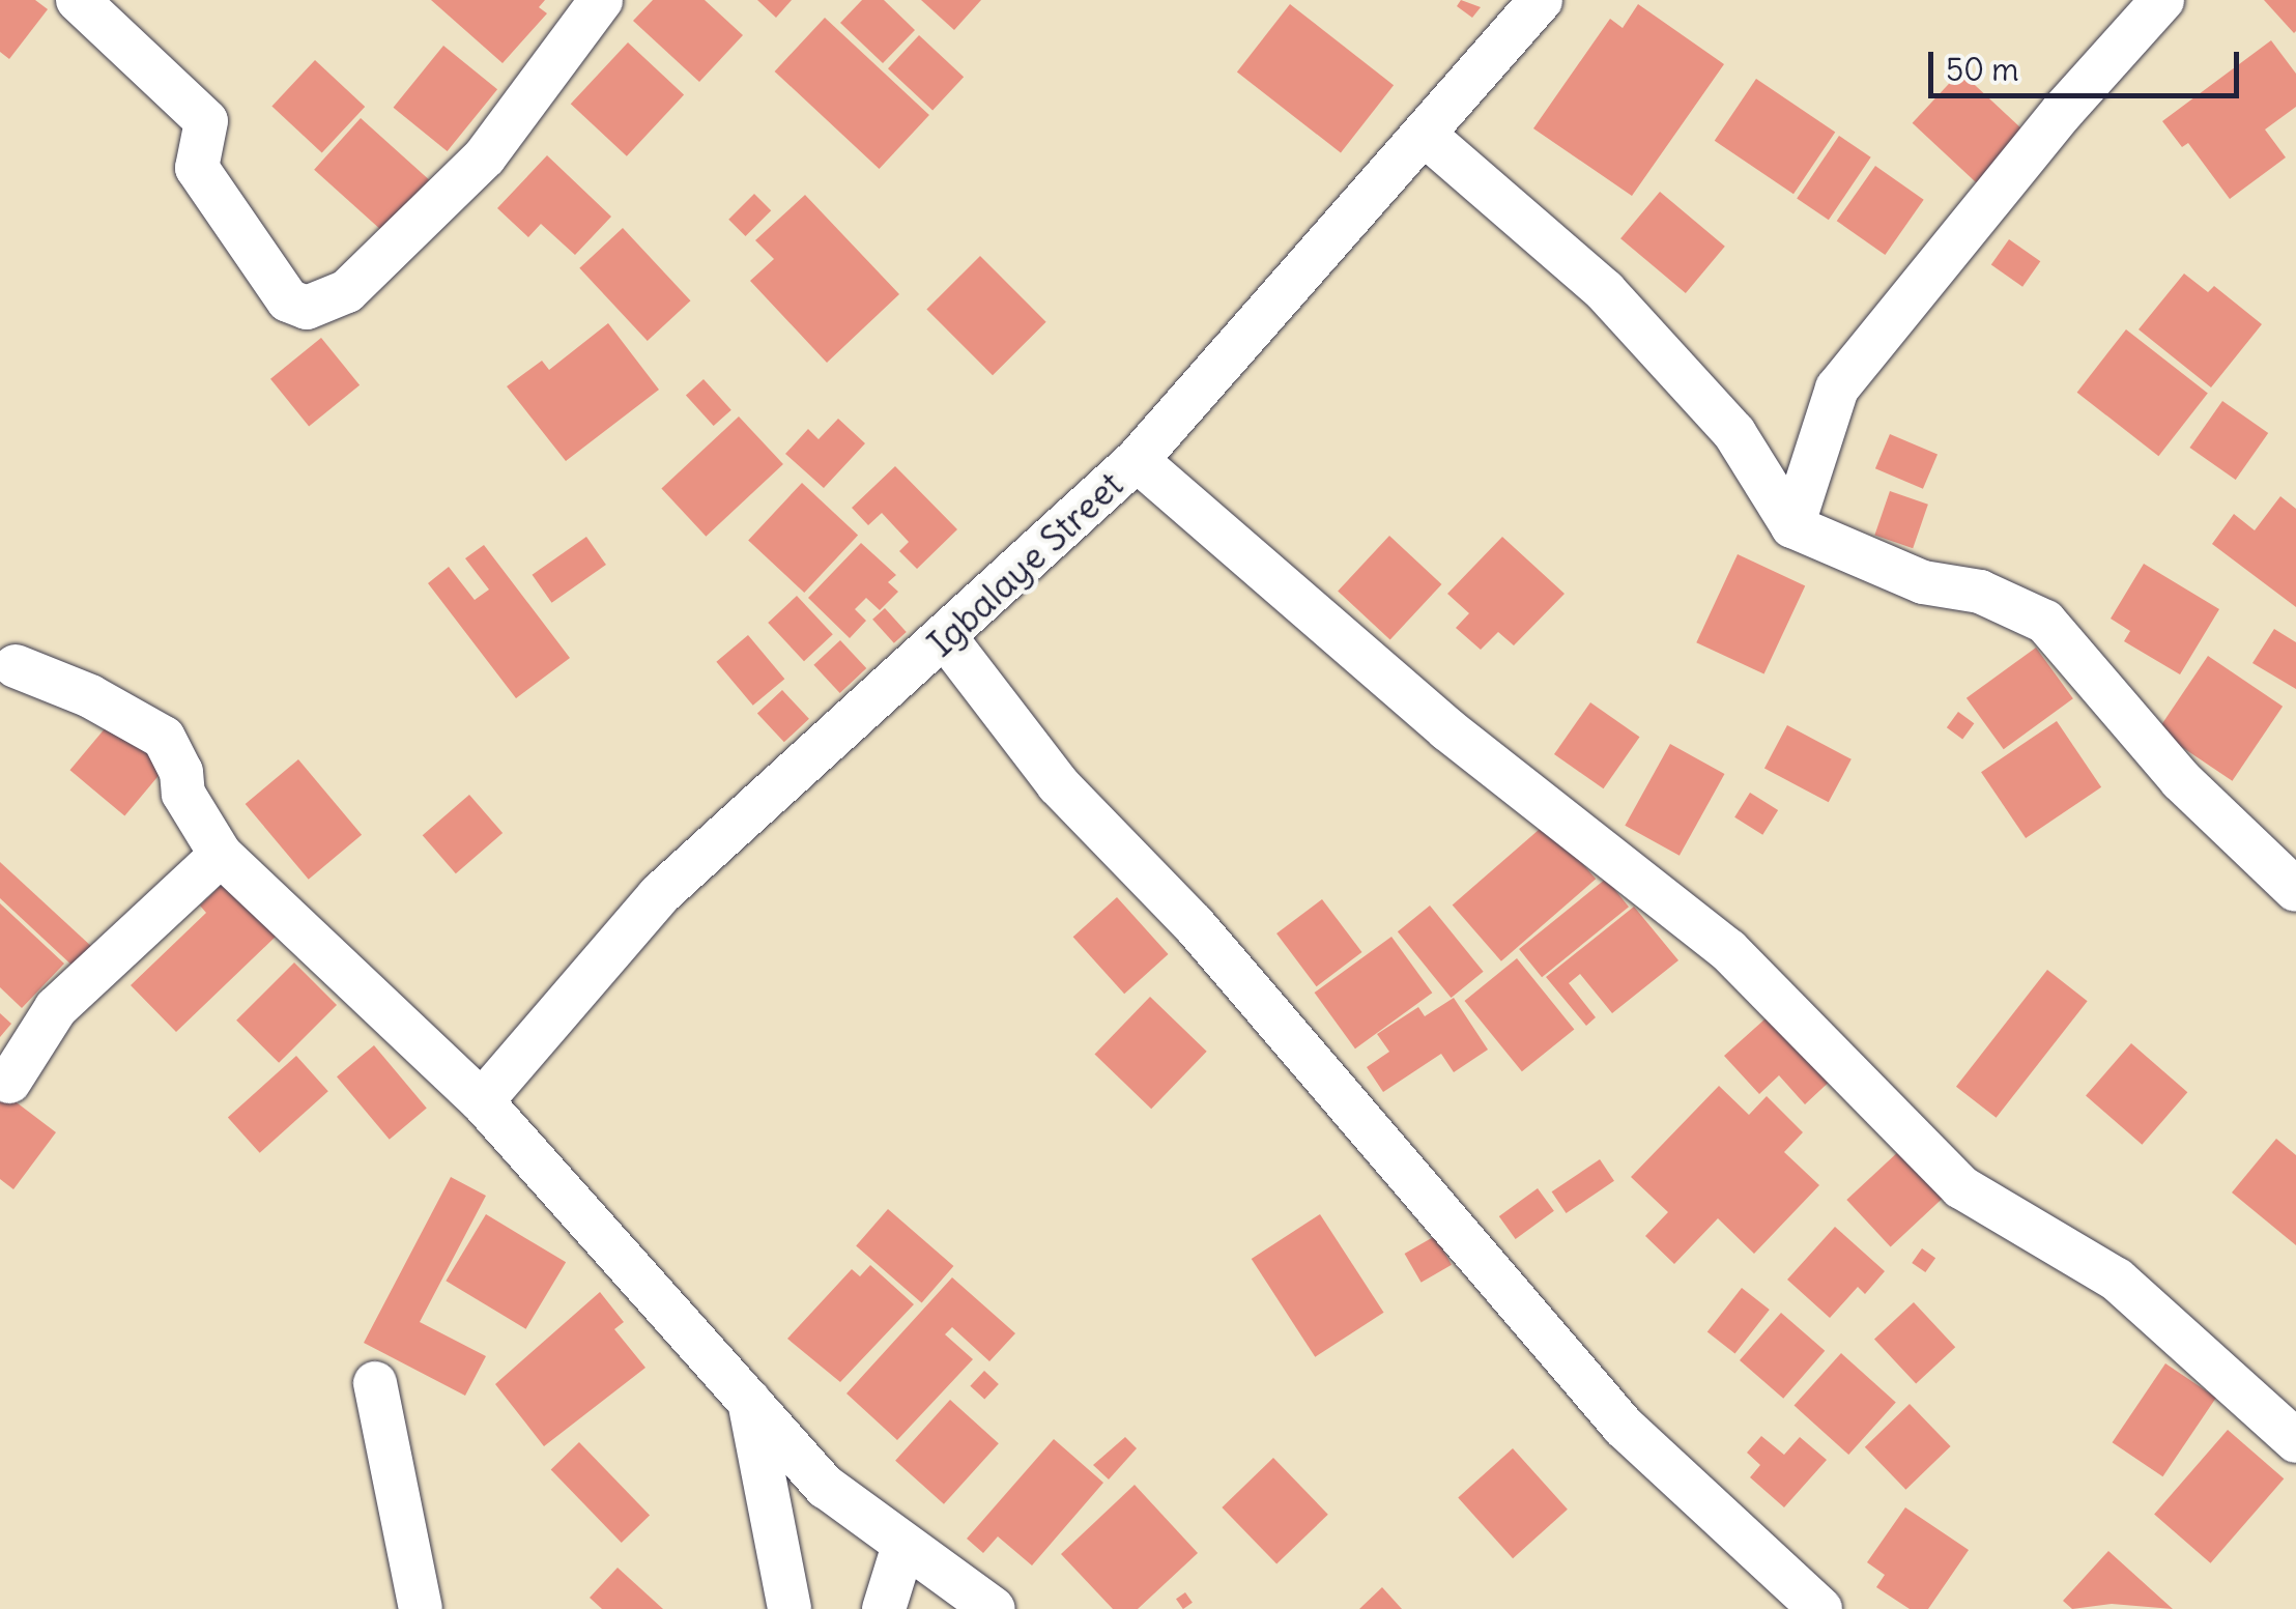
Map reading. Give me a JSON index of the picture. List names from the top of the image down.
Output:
{
  "streets": {
    "street": ["Igbalaye Street"]
  },
  "scale_bar": "50 m"
}
